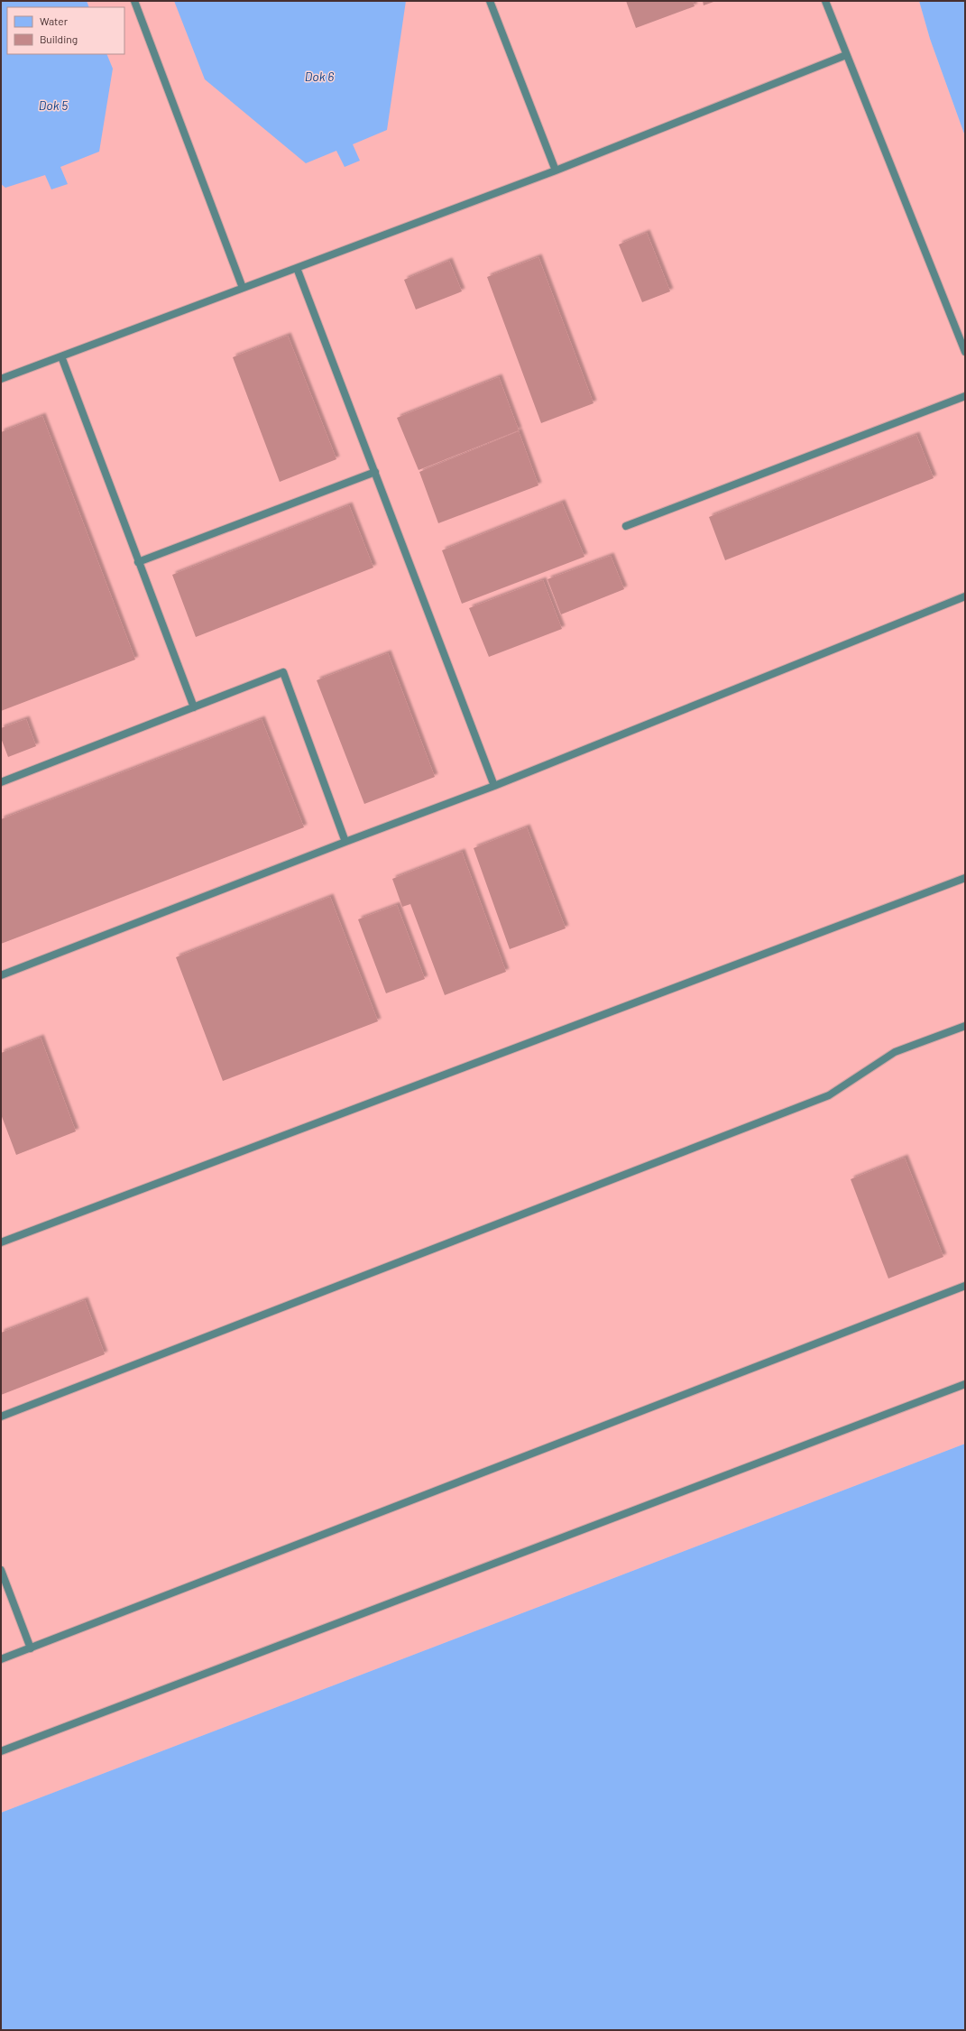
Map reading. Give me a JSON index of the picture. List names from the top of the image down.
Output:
{
  "water": ["Dok 6", "Dok 5"],
  "legend": ["Water", "Building"]
}
